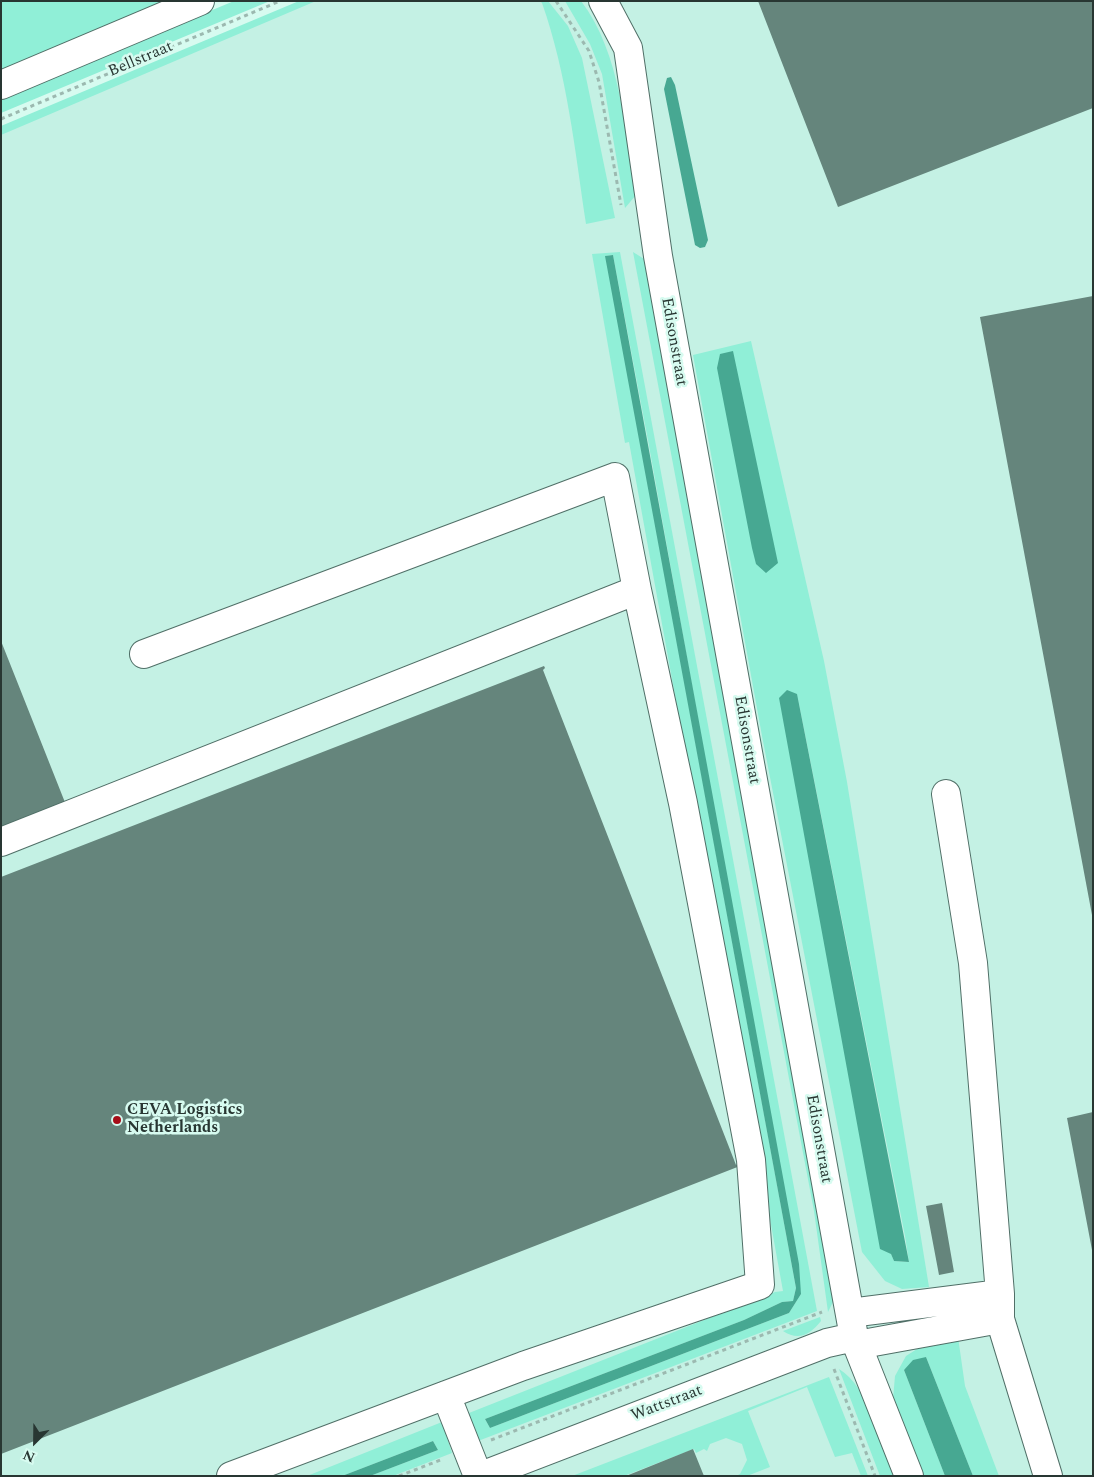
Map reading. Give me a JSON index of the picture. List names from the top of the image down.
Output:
{
  "streets": {
    "street": ["Bellstraat", "Edisonstraat", "Wattstraat"]
  },
  "crossings": [
    ["Edisonstraat", "Wattstraat"]
  ],
  "places": ["CEVA Logistics Netherlands"],
  "north": "bottom left"
}
